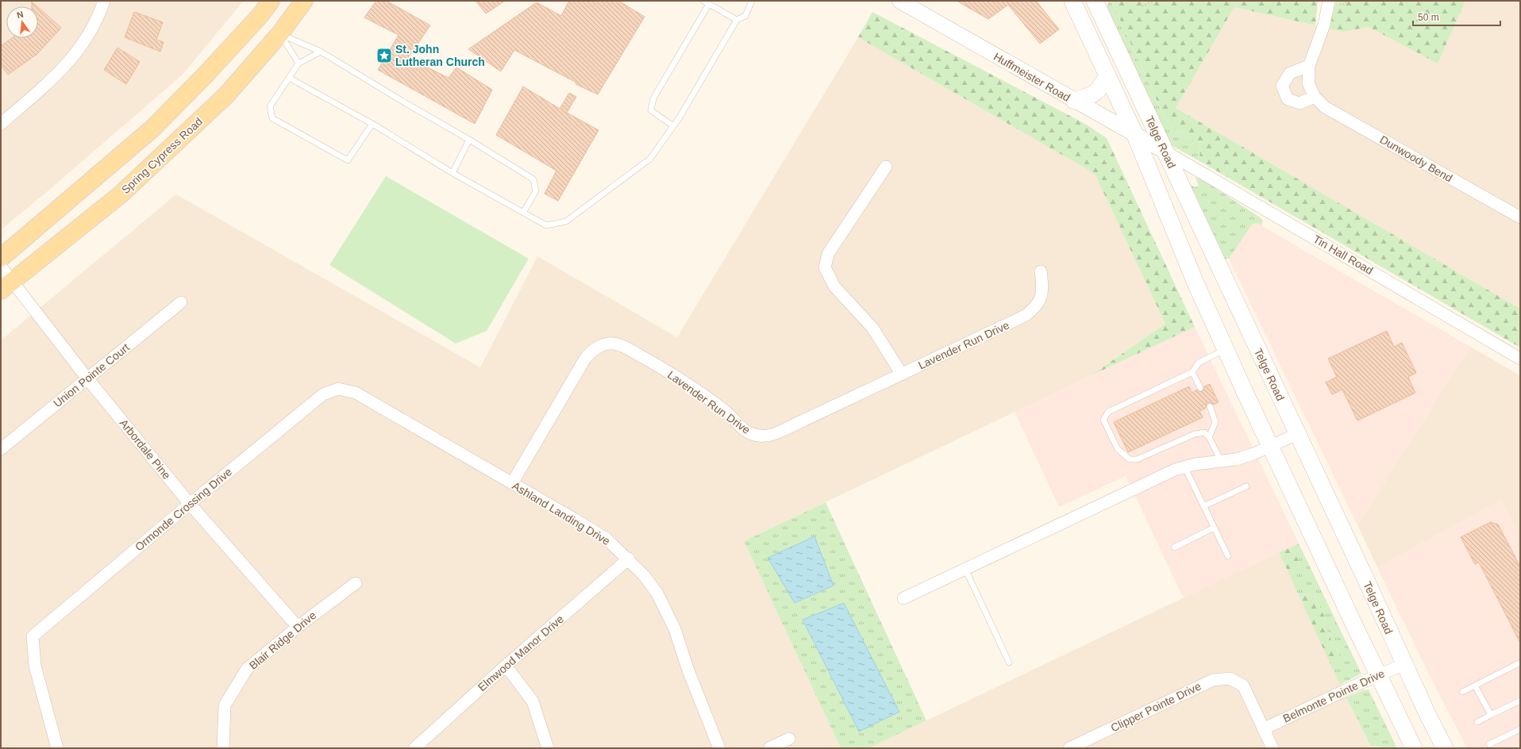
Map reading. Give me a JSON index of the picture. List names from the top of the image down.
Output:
{
  "streets": {
    "main road": ["Telge Road", "Spring Cypress Road"],
    "street": [
      "Huffmeister Road",
      "Dunwoody Bend",
      "Tin Hall Road",
      "Lavender Run Drive",
      "Union Pointe Court",
      "Arbordale Pine",
      "Ormonde Crossing Drive",
      "Ashland Landing Drive",
      "Blair Ridge Drive",
      "Elmwood Manor Drive",
      "Belmonte Pointe Drive",
      "Clipper Pointe Drive"
    ]
  },
  "crossings": [
    ["Huffmeister Road", "Telge Road"],
    ["Huffmeister Road", "Tin Hall Road"],
    ["Telge Road", "Tin Hall Road"],
    ["Telge Road", "Belmonte Pointe Drive"],
    ["Spring Cypress Road", "Arbordale Pine"],
    ["Lavender Run Drive", "Ashland Landing Drive"],
    ["Union Pointe Court", "Arbordale Pine"],
    ["Arbordale Pine", "Ormonde Crossing Drive"],
    ["Arbordale Pine", "Blair Ridge Drive"],
    ["Ormonde Crossing Drive", "Ashland Landing Drive"],
    ["Ashland Landing Drive", "Elmwood Manor Drive"],
    ["Belmonte Pointe Drive", "Clipper Pointe Drive"]
  ],
  "places": {
    "place": ["St. John Lutheran Church"]
  },
  "scale_bar": "50 m",
  "north": "top"
}
